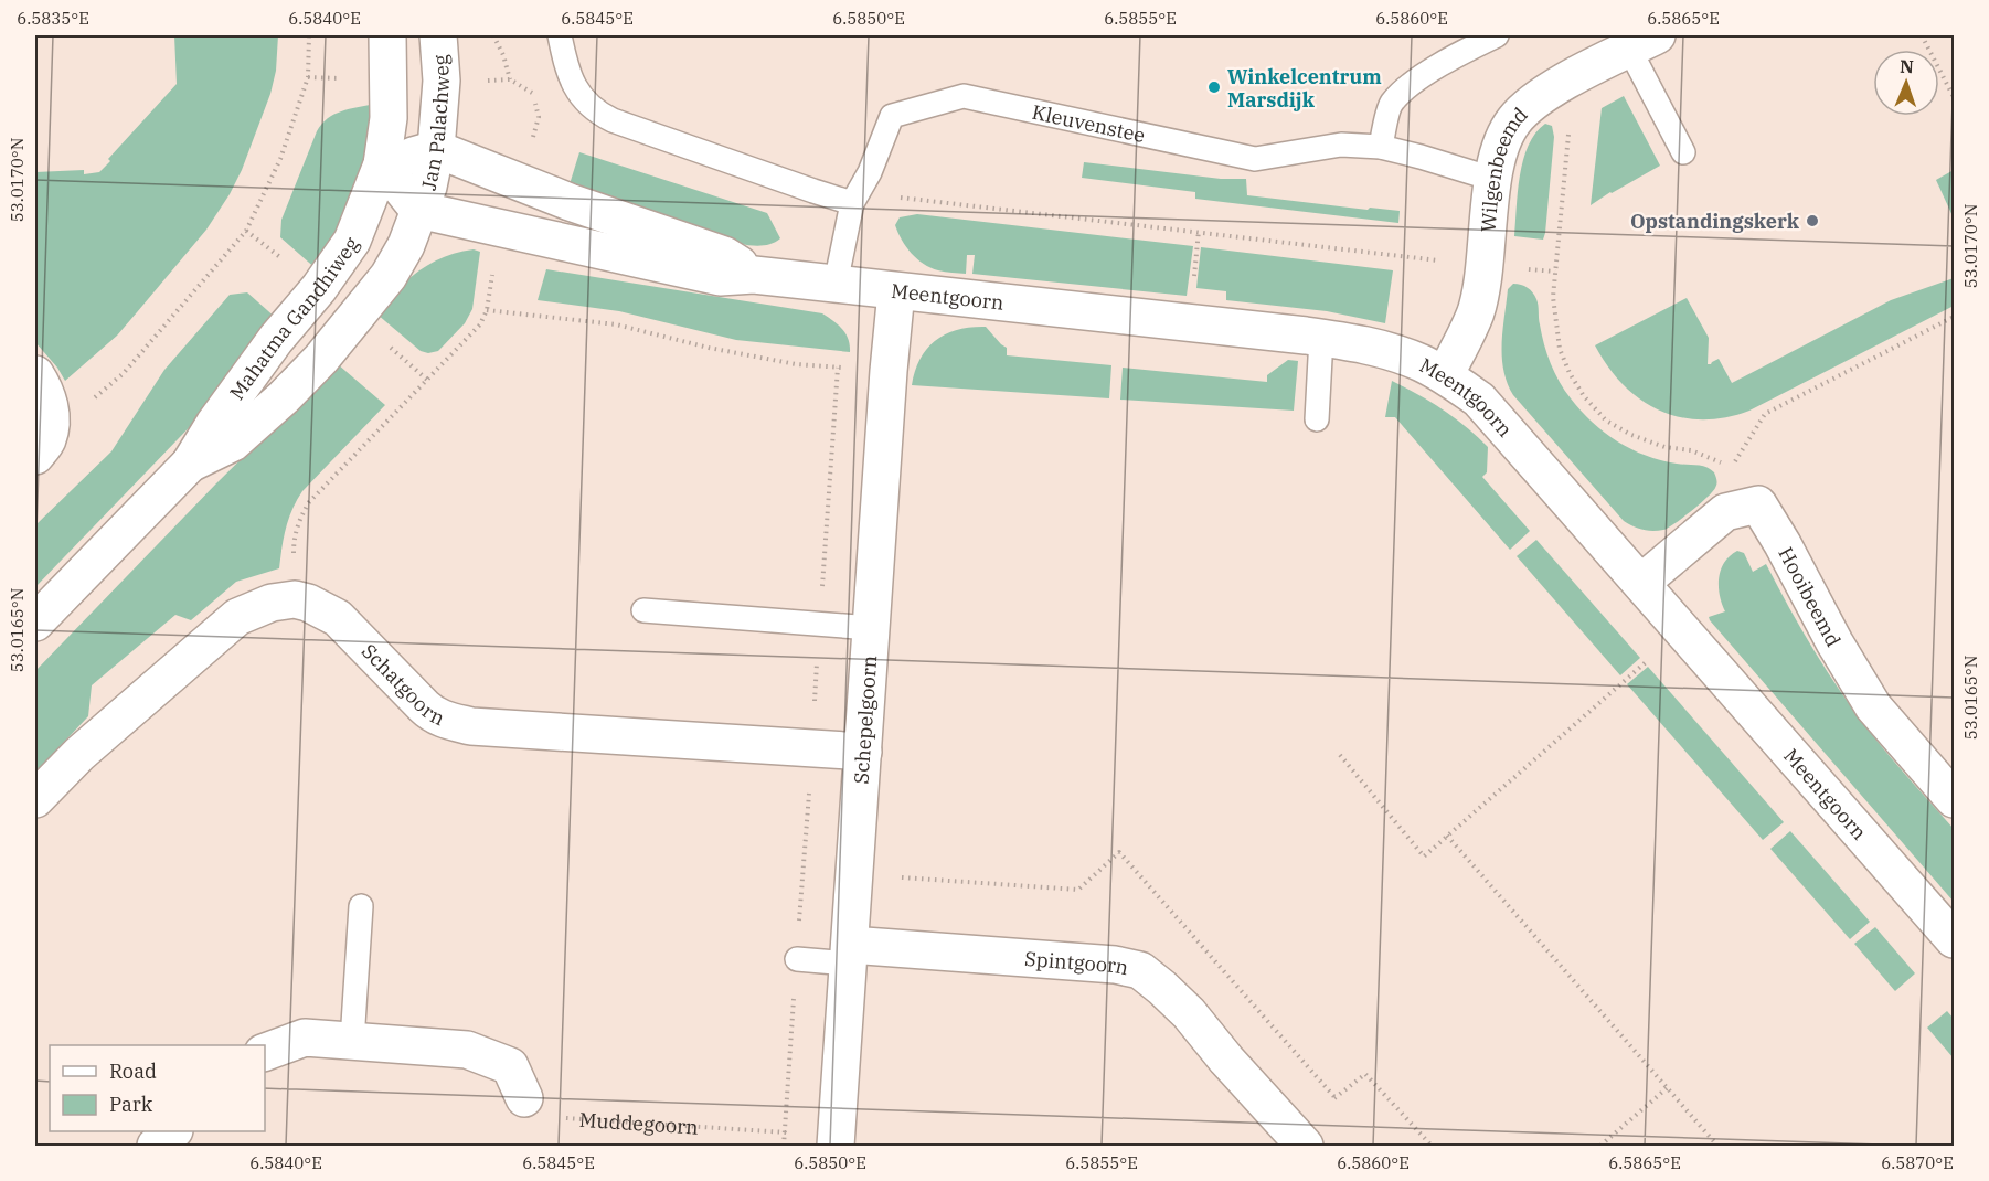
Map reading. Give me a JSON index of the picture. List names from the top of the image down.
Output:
{
  "streets": {
    "street": [
      "Jan Palachweg",
      "Wilgenbeemd",
      "Meentgoorn",
      "Mahatma Gandhiweg",
      "Hooibeemd",
      "Schatgoorn",
      "Schepelgoorn",
      "Spintgoorn"
    ],
    "lane": ["Kleuvenstee"],
    "path": ["Muddegoorn"]
  },
  "crossings": [
    ["Jan Palachweg", "Meentgoorn"],
    ["Jan Palachweg", "Mahatma Gandhiweg"],
    ["Kleuvenstee", "Wilgenbeemd"],
    ["Kleuvenstee", "Meentgoorn"],
    ["Wilgenbeemd", "Meentgoorn"],
    ["Meentgoorn", "Mahatma Gandhiweg"],
    ["Meentgoorn", "Hooibeemd"],
    ["Meentgoorn", "Schepelgoorn"],
    ["Schatgoorn", "Schepelgoorn"],
    ["Schepelgoorn", "Spintgoorn"],
    ["Schepelgoorn", "Muddegoorn"]
  ],
  "places": ["Winkelcentrum Marsdijk", "Opstandingskerk"],
  "legend": ["Road", "Park"],
  "north": "top",
  "coordinates": [
    "6.5835°E",
    "6.5840°E",
    "6.5845°E",
    "6.5850°E",
    "6.5855°E",
    "6.5860°E",
    "6.5865°E",
    "53.0170°N",
    "53.0165°N",
    "6.5870°E"
  ]
}
